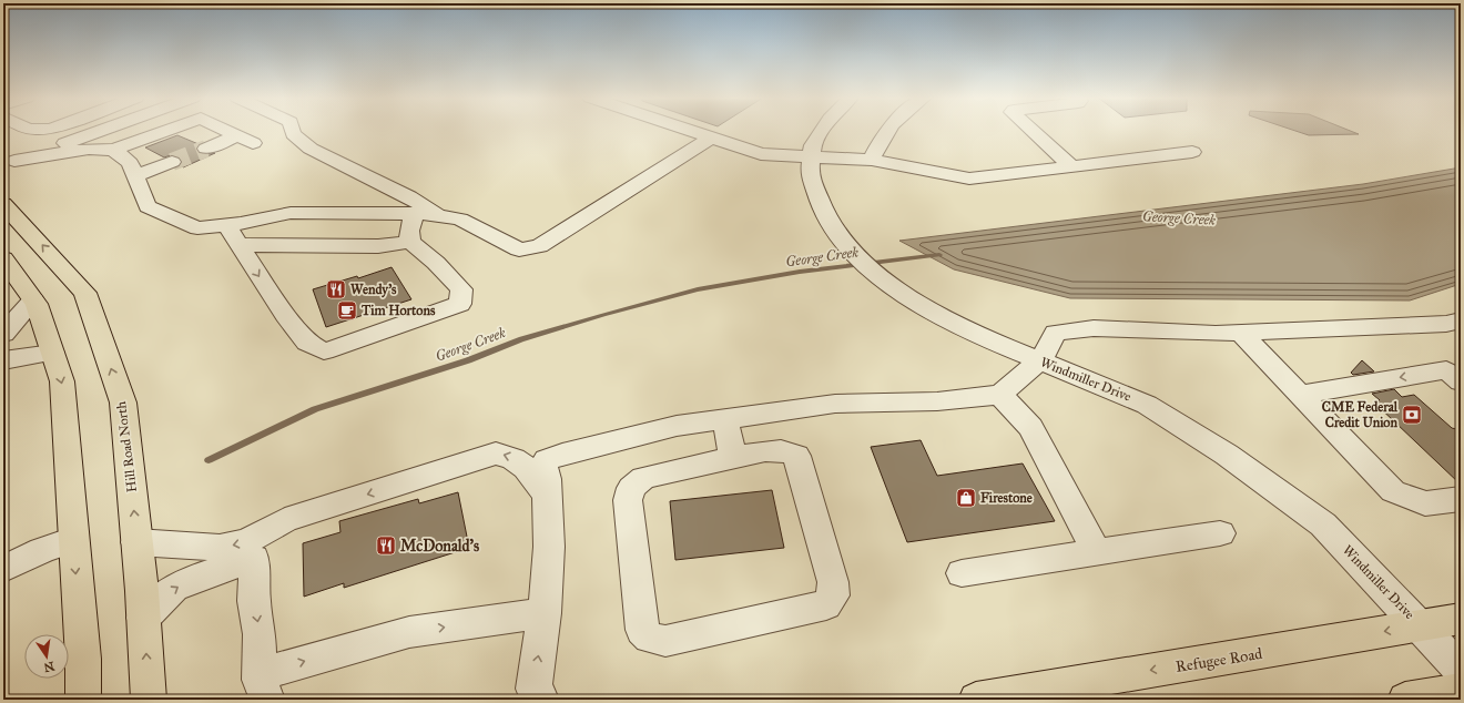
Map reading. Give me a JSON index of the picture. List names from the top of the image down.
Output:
{
  "streets": {
    "main road": ["Hill Road North", "Refugee Road"],
    "street": ["Windmiller Drive"]
  },
  "crossings": [
    ["Windmiller Drive", "Refugee Road"]
  ],
  "one_way": ["Refugee Road"],
  "water": ["George Creek"],
  "places": {
    "restaurant": ["Wendy's", "McDonald's"],
    "cafe": ["Tim Hortons"],
    "bank": ["CME Federal Credit Union"],
    "shop": ["Firestone"]
  },
  "north": "bottom"
}
